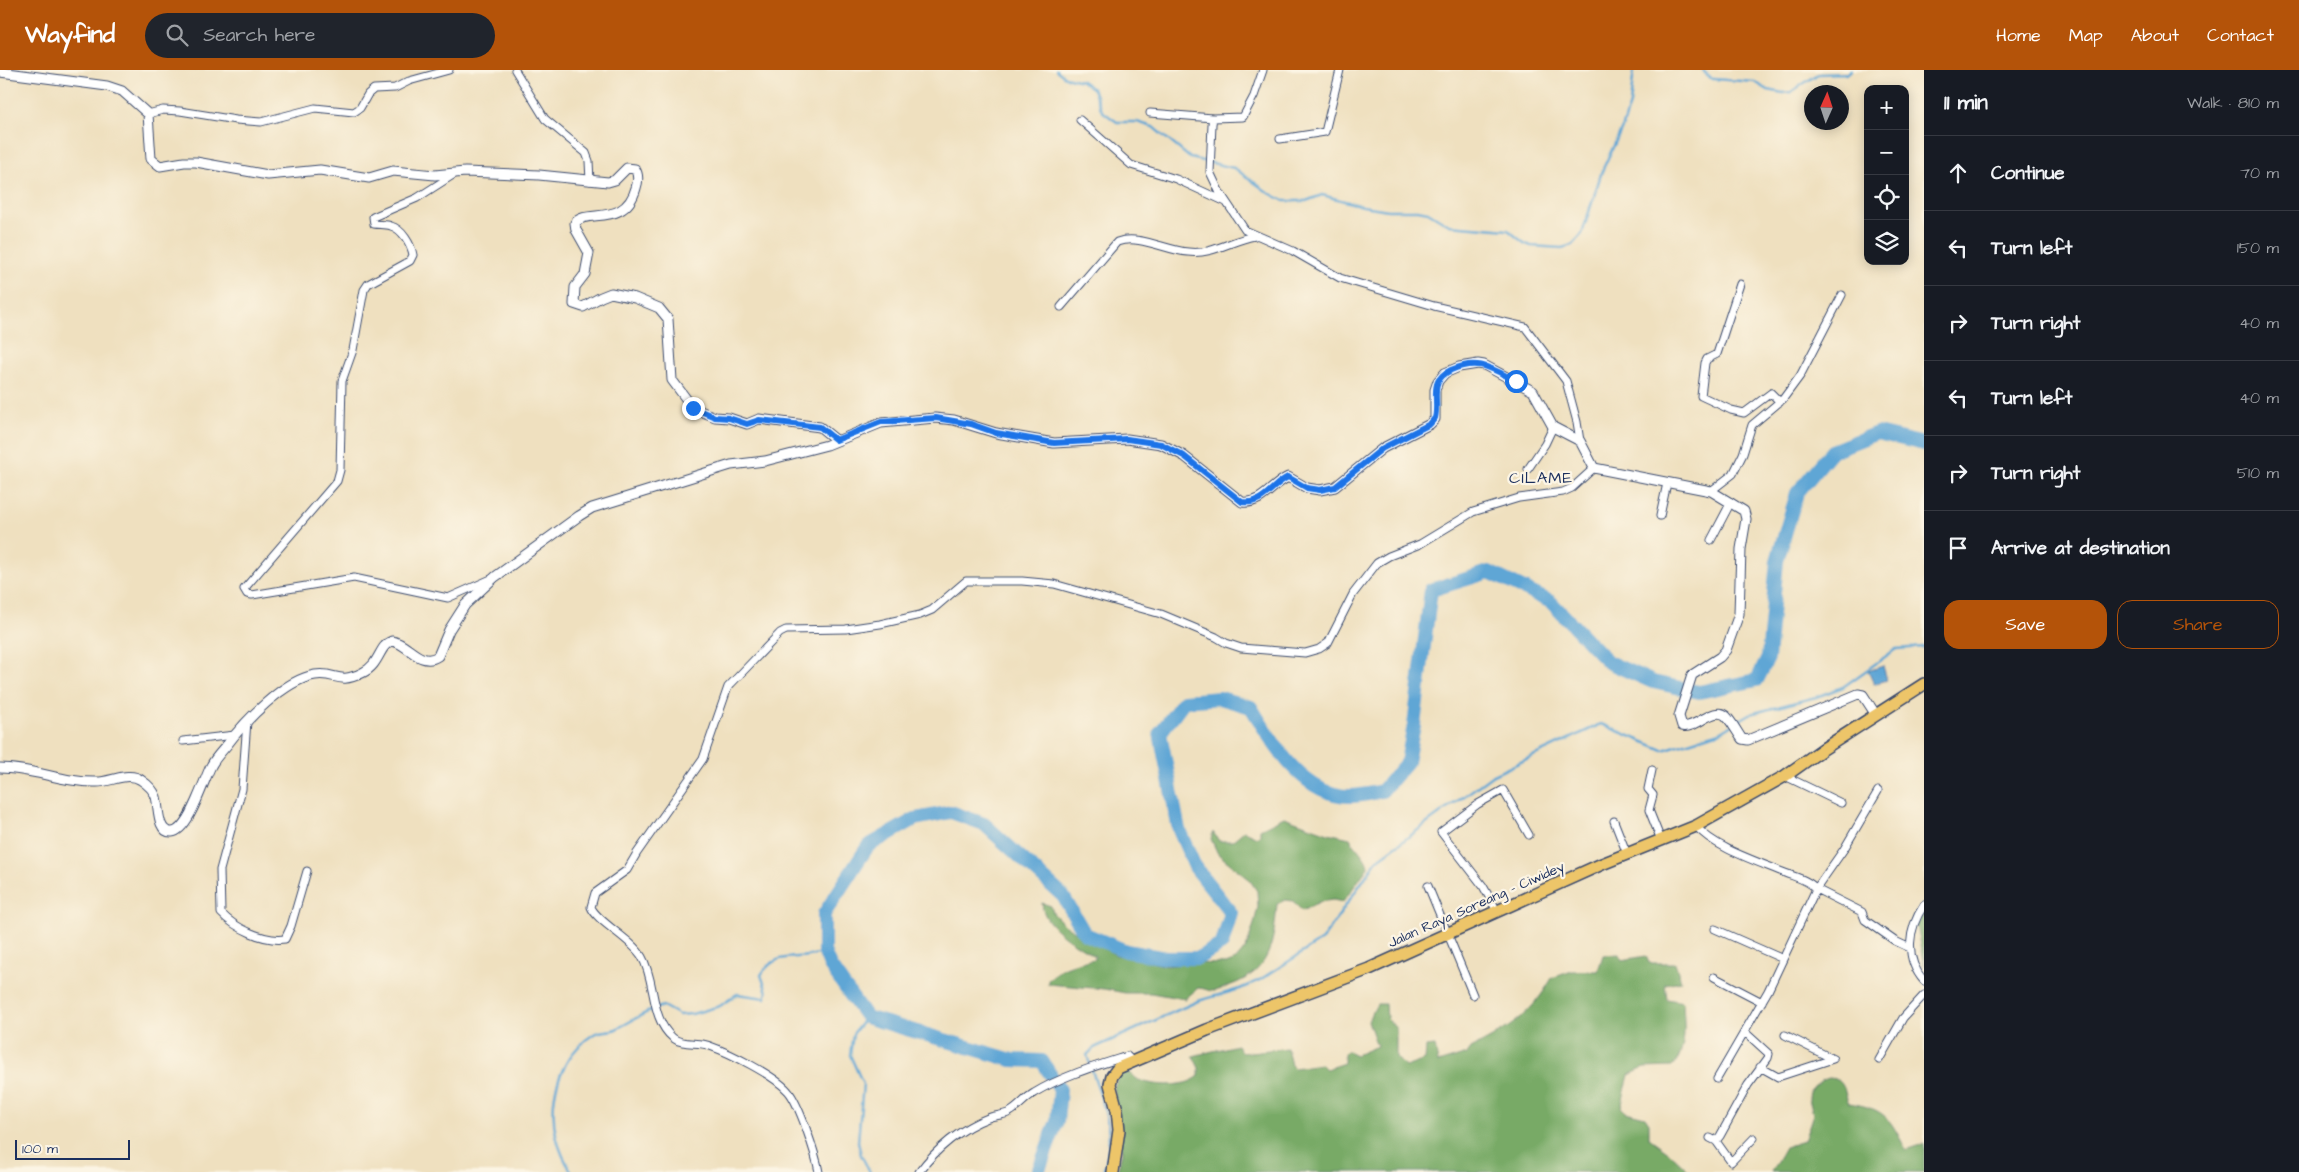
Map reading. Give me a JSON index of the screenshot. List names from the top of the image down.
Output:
{
  "streets": {
    "highway": ["Jalan Raya Soreang - Ciwidey"]
  },
  "districts": ["CILAME"],
  "scale_bar": "100 m",
  "north": "top",
  "page": {
    "header": "Wayfind",
    "search": "Search here",
    "nav": [
      "Home",
      "Map",
      "About",
      "Contact"
    ],
    "heading": ["11 min", "Walk · 810 m"],
    "map_buttons": ["+", "−"],
    "list": [
      ["Continue", "70 m"],
      ["Turn left", "150 m"],
      ["Turn right", "40 m"],
      ["Turn left", "40 m"],
      ["Turn right", "510 m"],
      "Arrive at destination"
    ],
    "buttons": ["Save", "Share"],
    "scale": "100 m"
  }
}
